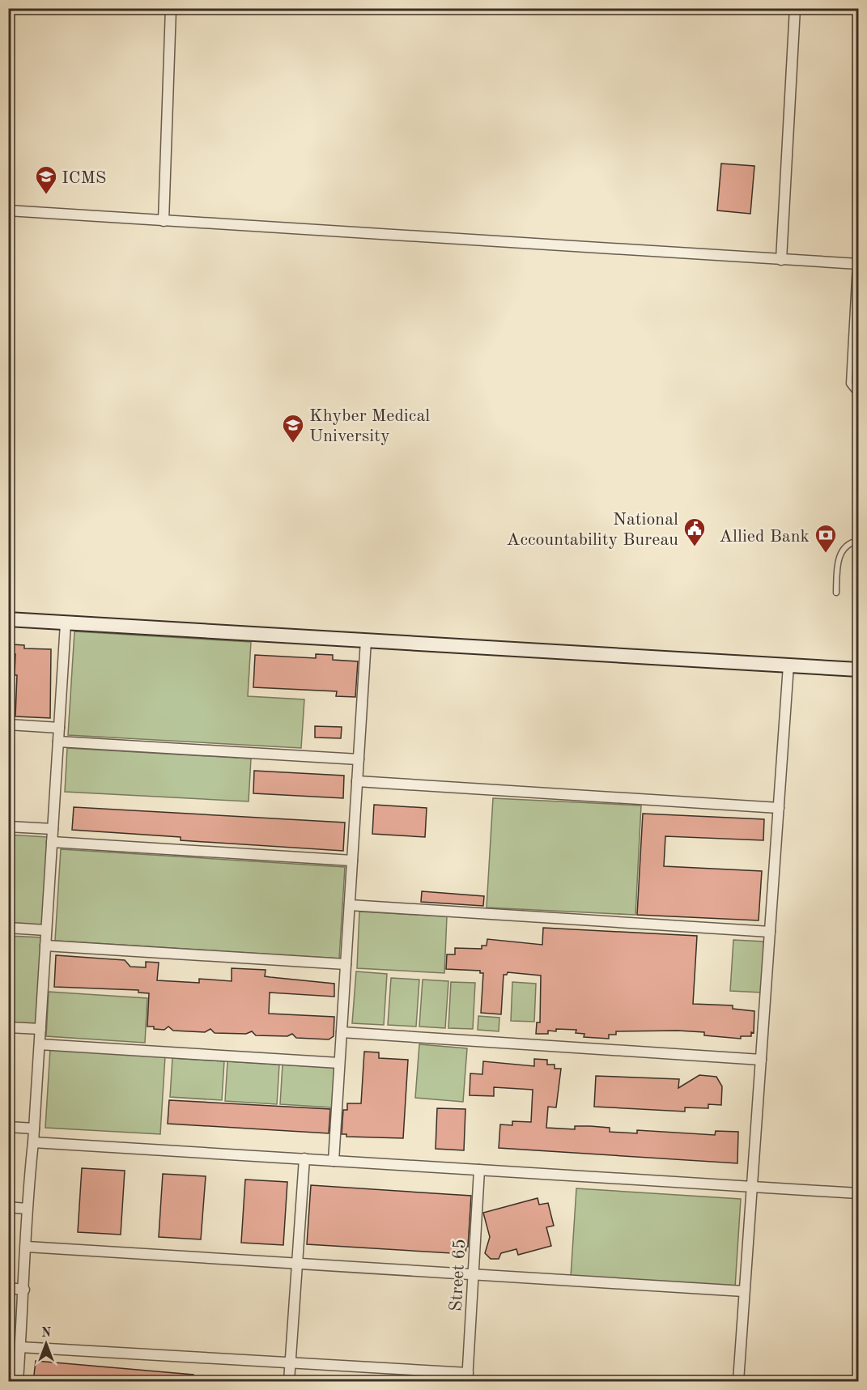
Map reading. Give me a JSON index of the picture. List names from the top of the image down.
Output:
{
  "streets": {
    "street": ["Street 65"]
  },
  "places": {
    "school or university": ["ICMS", "Khyber Medical University"],
    "public building": ["National Accountability Bureau"],
    "bank": ["Allied Bank"]
  },
  "north": "top"
}
